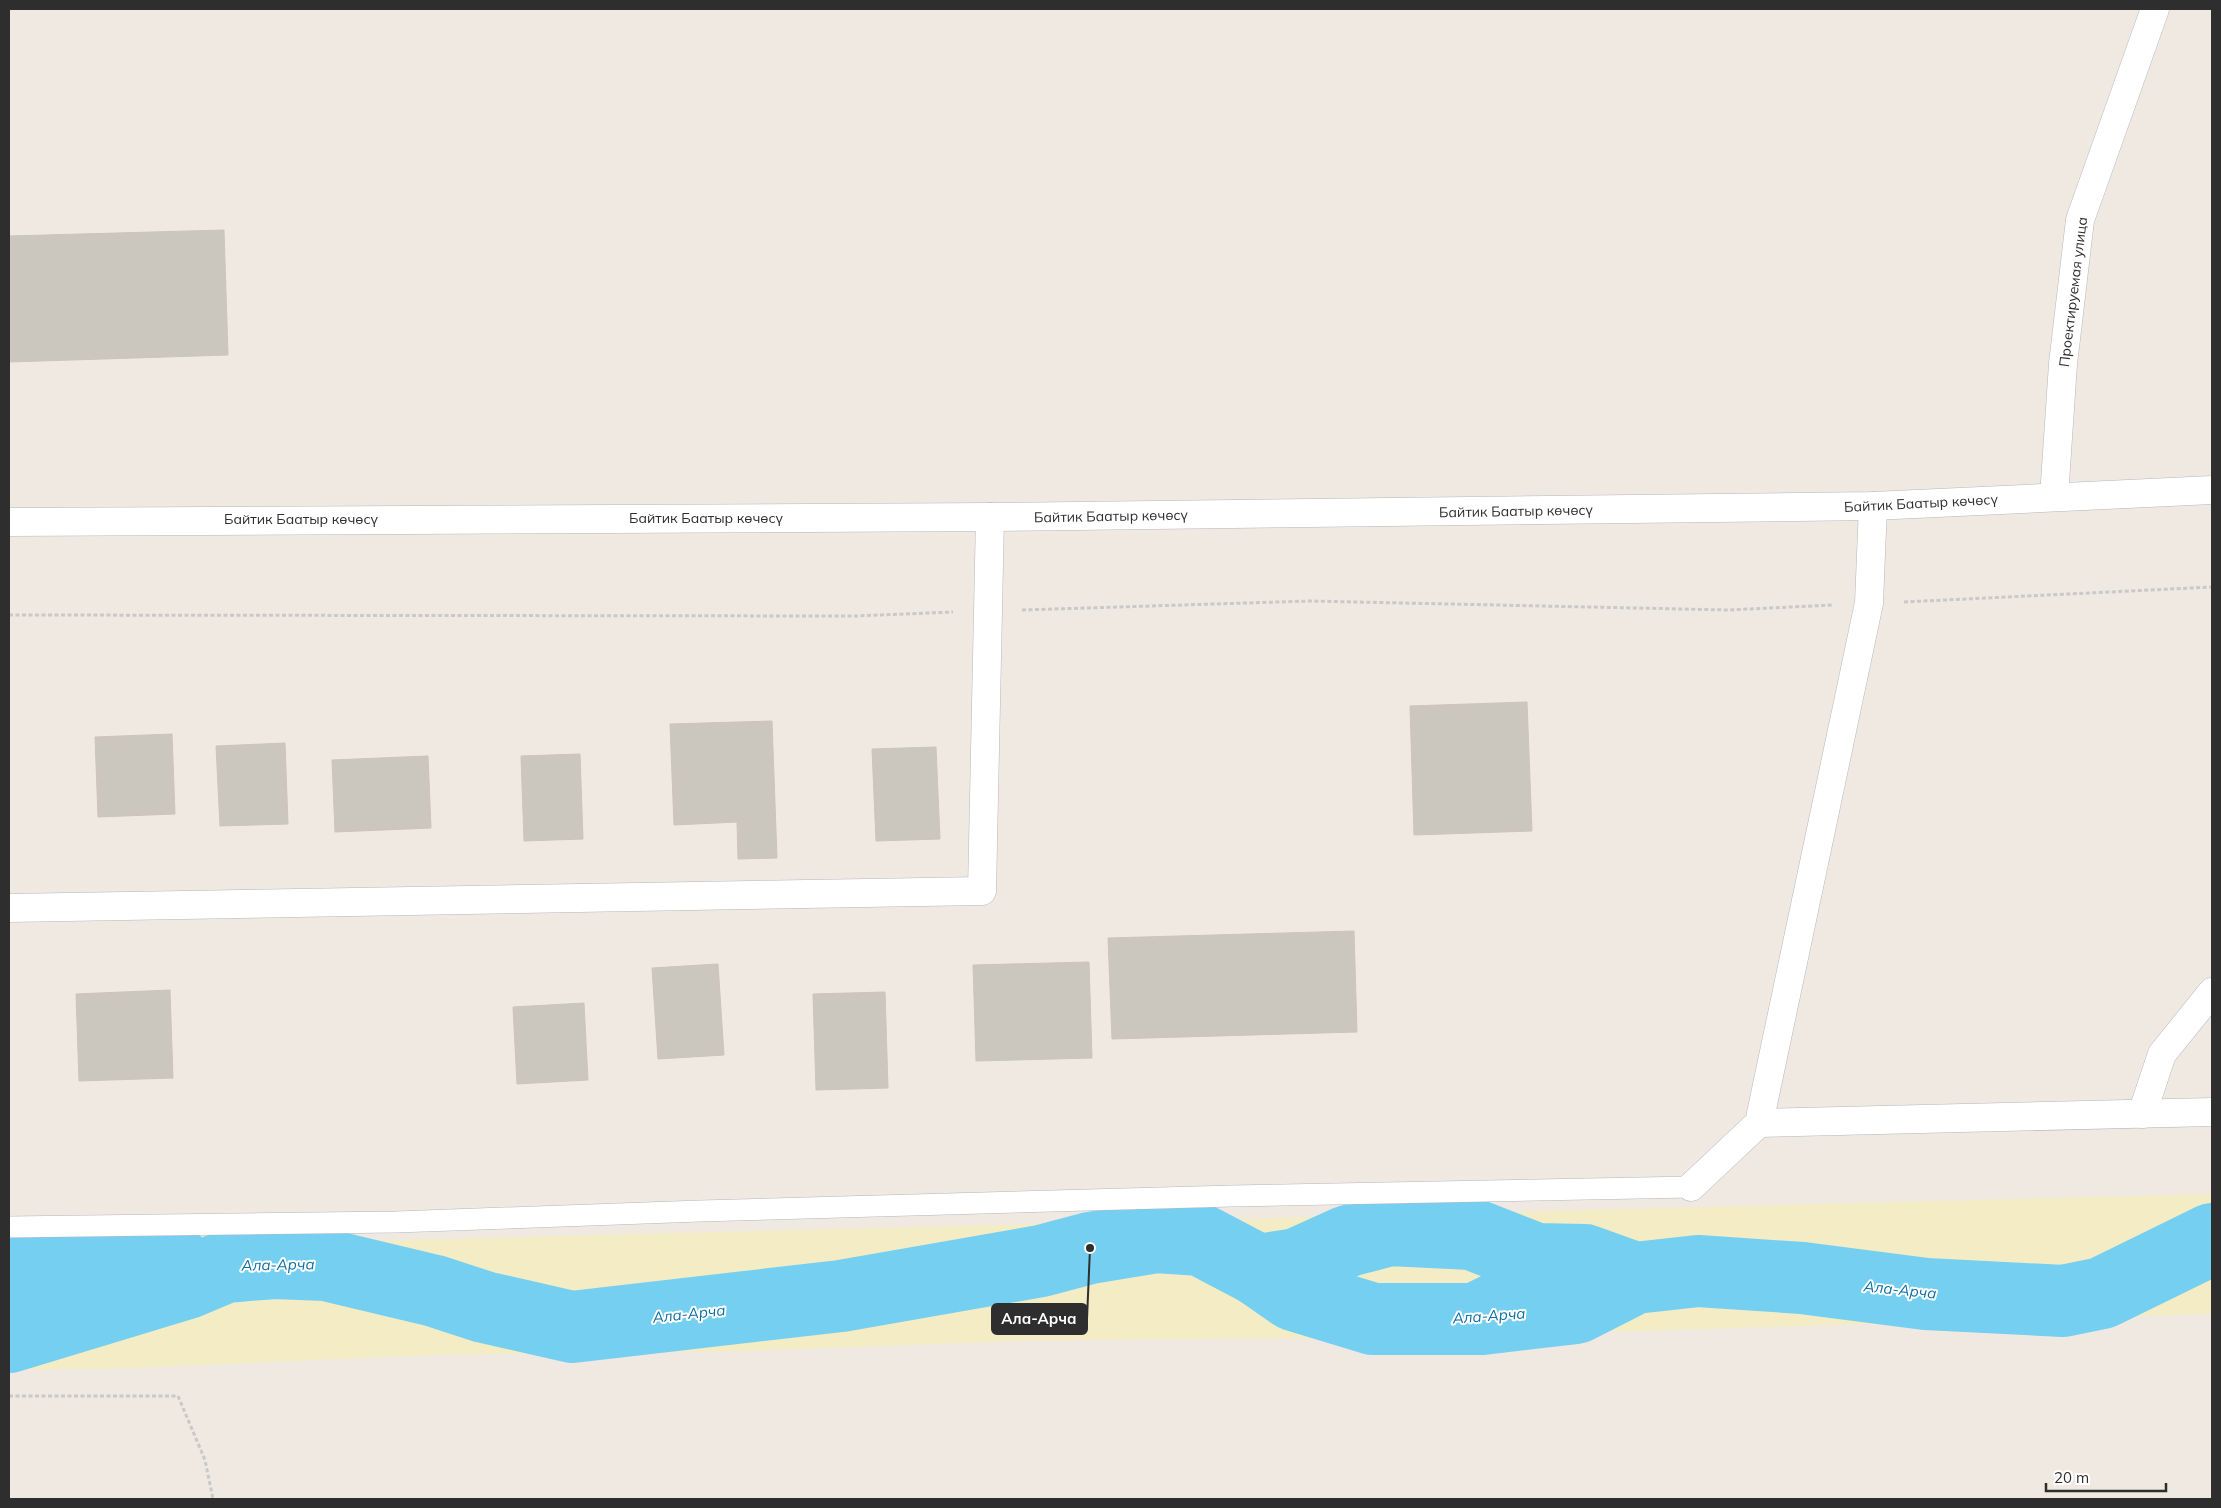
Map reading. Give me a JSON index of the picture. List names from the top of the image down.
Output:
{
  "streets": {
    "street": ["Проектируемая улица", "Байтик Баатыр көчөсү"]
  },
  "crossings": [
    ["Проектируемая улица", "Байтик Баатыр көчөсү"]
  ],
  "water": ["Ала-Арча"],
  "places": ["Ала-Арча"],
  "scale_bar": "20 m"
}
